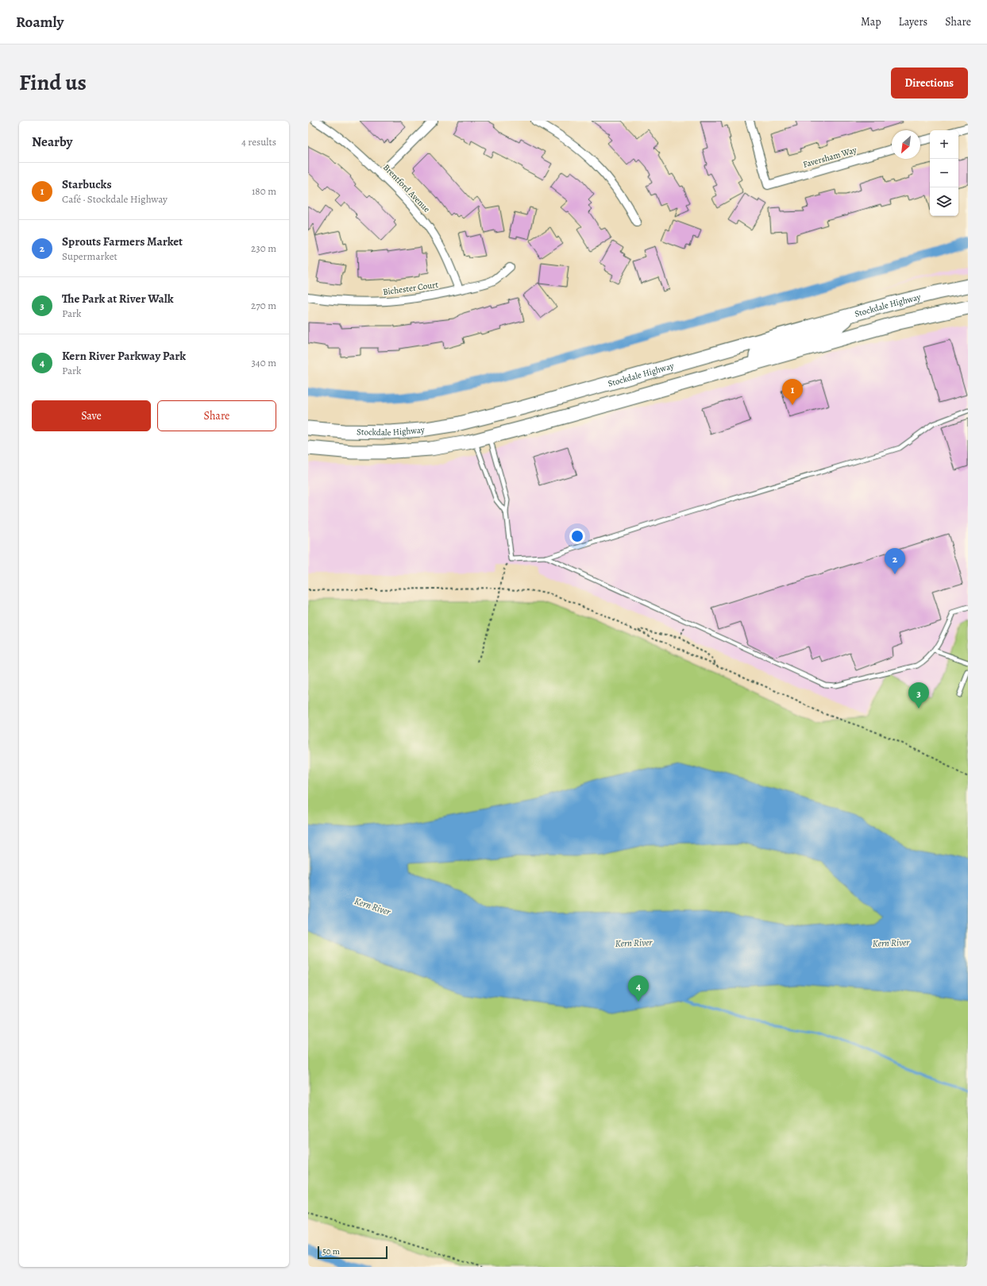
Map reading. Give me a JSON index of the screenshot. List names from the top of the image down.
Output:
{
  "streets": {
    "main road": ["Stockdale Highway"],
    "street": ["Faversham Way", "Brentford Avenue", "Bichester Court"]
  },
  "crossings": [
    ["Brentford Avenue", "Bichester Court"]
  ],
  "water": ["Kern River"],
  "scale_bar": "50 m",
  "north": "bottom left",
  "page": {
    "header": "Roamly",
    "nav": ["Map", "Layers", "Share"],
    "title": "Find us",
    "buttons": [
      "Directions",
      ["Save", "Share"]
    ],
    "heading": ["Nearby", "4 results"],
    "map_buttons": ["+", "−"],
    "list": [
      {
        "mark": "1",
        "name": "Starbucks",
        "note": "Café · Stockdale Highway",
        "value": "180 m"
      },
      {
        "mark": "2",
        "name": "Sprouts Farmers Market",
        "note": "Supermarket",
        "value": "230 m"
      },
      {
        "mark": "3",
        "name": "The Park at River Walk",
        "note": "Park",
        "value": "270 m"
      },
      {
        "mark": "4",
        "name": "Kern River Parkway Park",
        "note": "Park",
        "value": "340 m"
      }
    ],
    "pins": [
      "1",
      "2",
      "3",
      "4"
    ],
    "scale": "50 m"
  }
}
